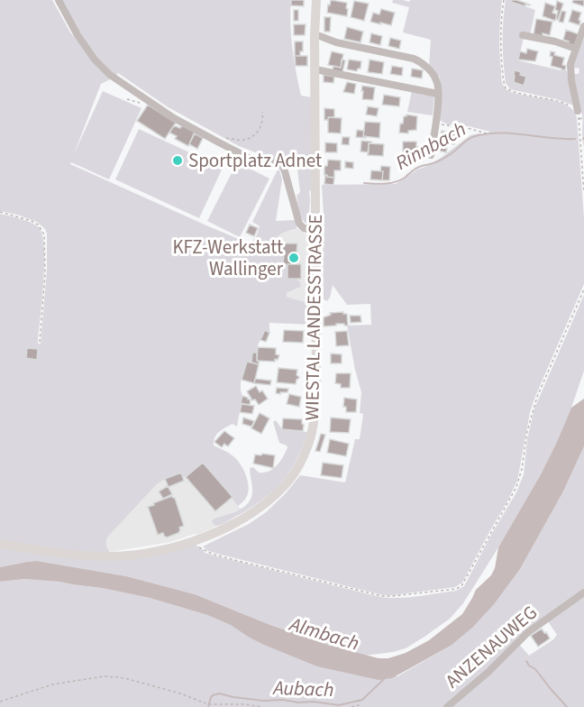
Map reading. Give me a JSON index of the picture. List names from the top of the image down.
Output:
{
  "streets": {
    "main road": ["WIESTAL LANDESSTRASSE"],
    "street": ["ANZENAUWEG"]
  },
  "water": ["Rinnbach", "Almbach", "Aubach"],
  "places": ["Sportplatz Adnet", "KFZ-Werkstatt Wallinger"]
}
